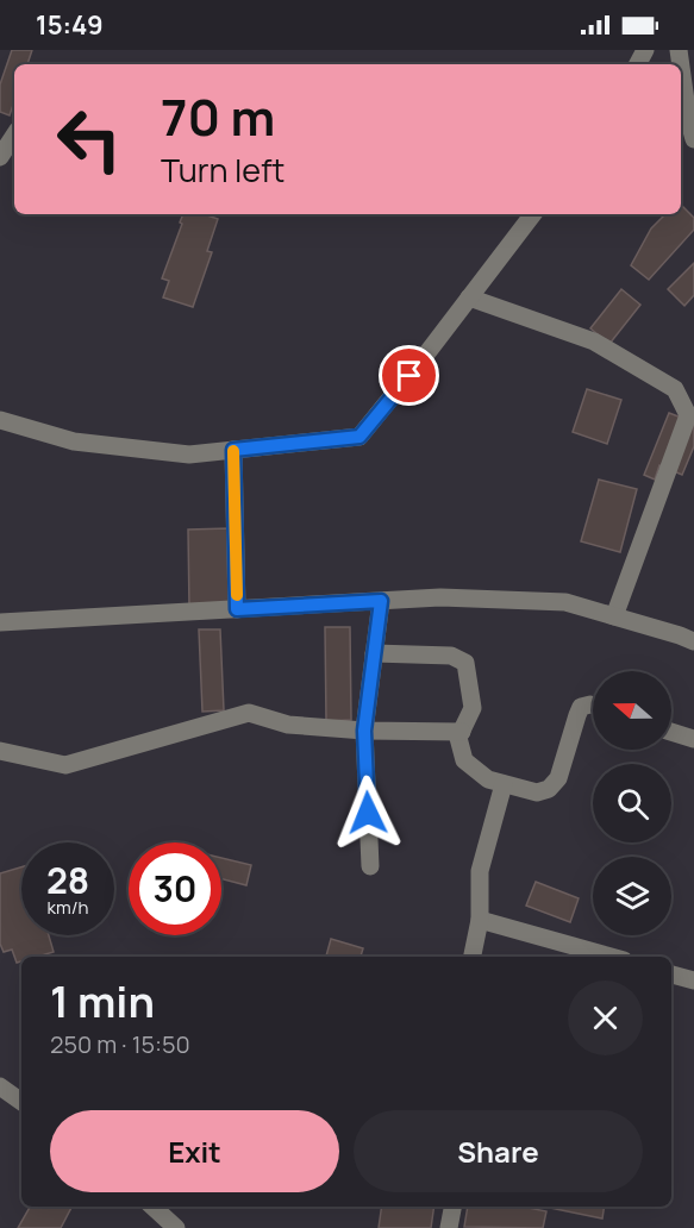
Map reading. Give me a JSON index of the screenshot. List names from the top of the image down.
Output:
{
  "north": "left",
  "page": {
    "status": "15:49",
    "turn": ["70 m", "Turn left"],
    "speed": "28 km/h",
    "limit": "30",
    "heading": ["1 min", "250 m · 15:50"],
    "buttons": ["Exit", "Share"]
  }
}
